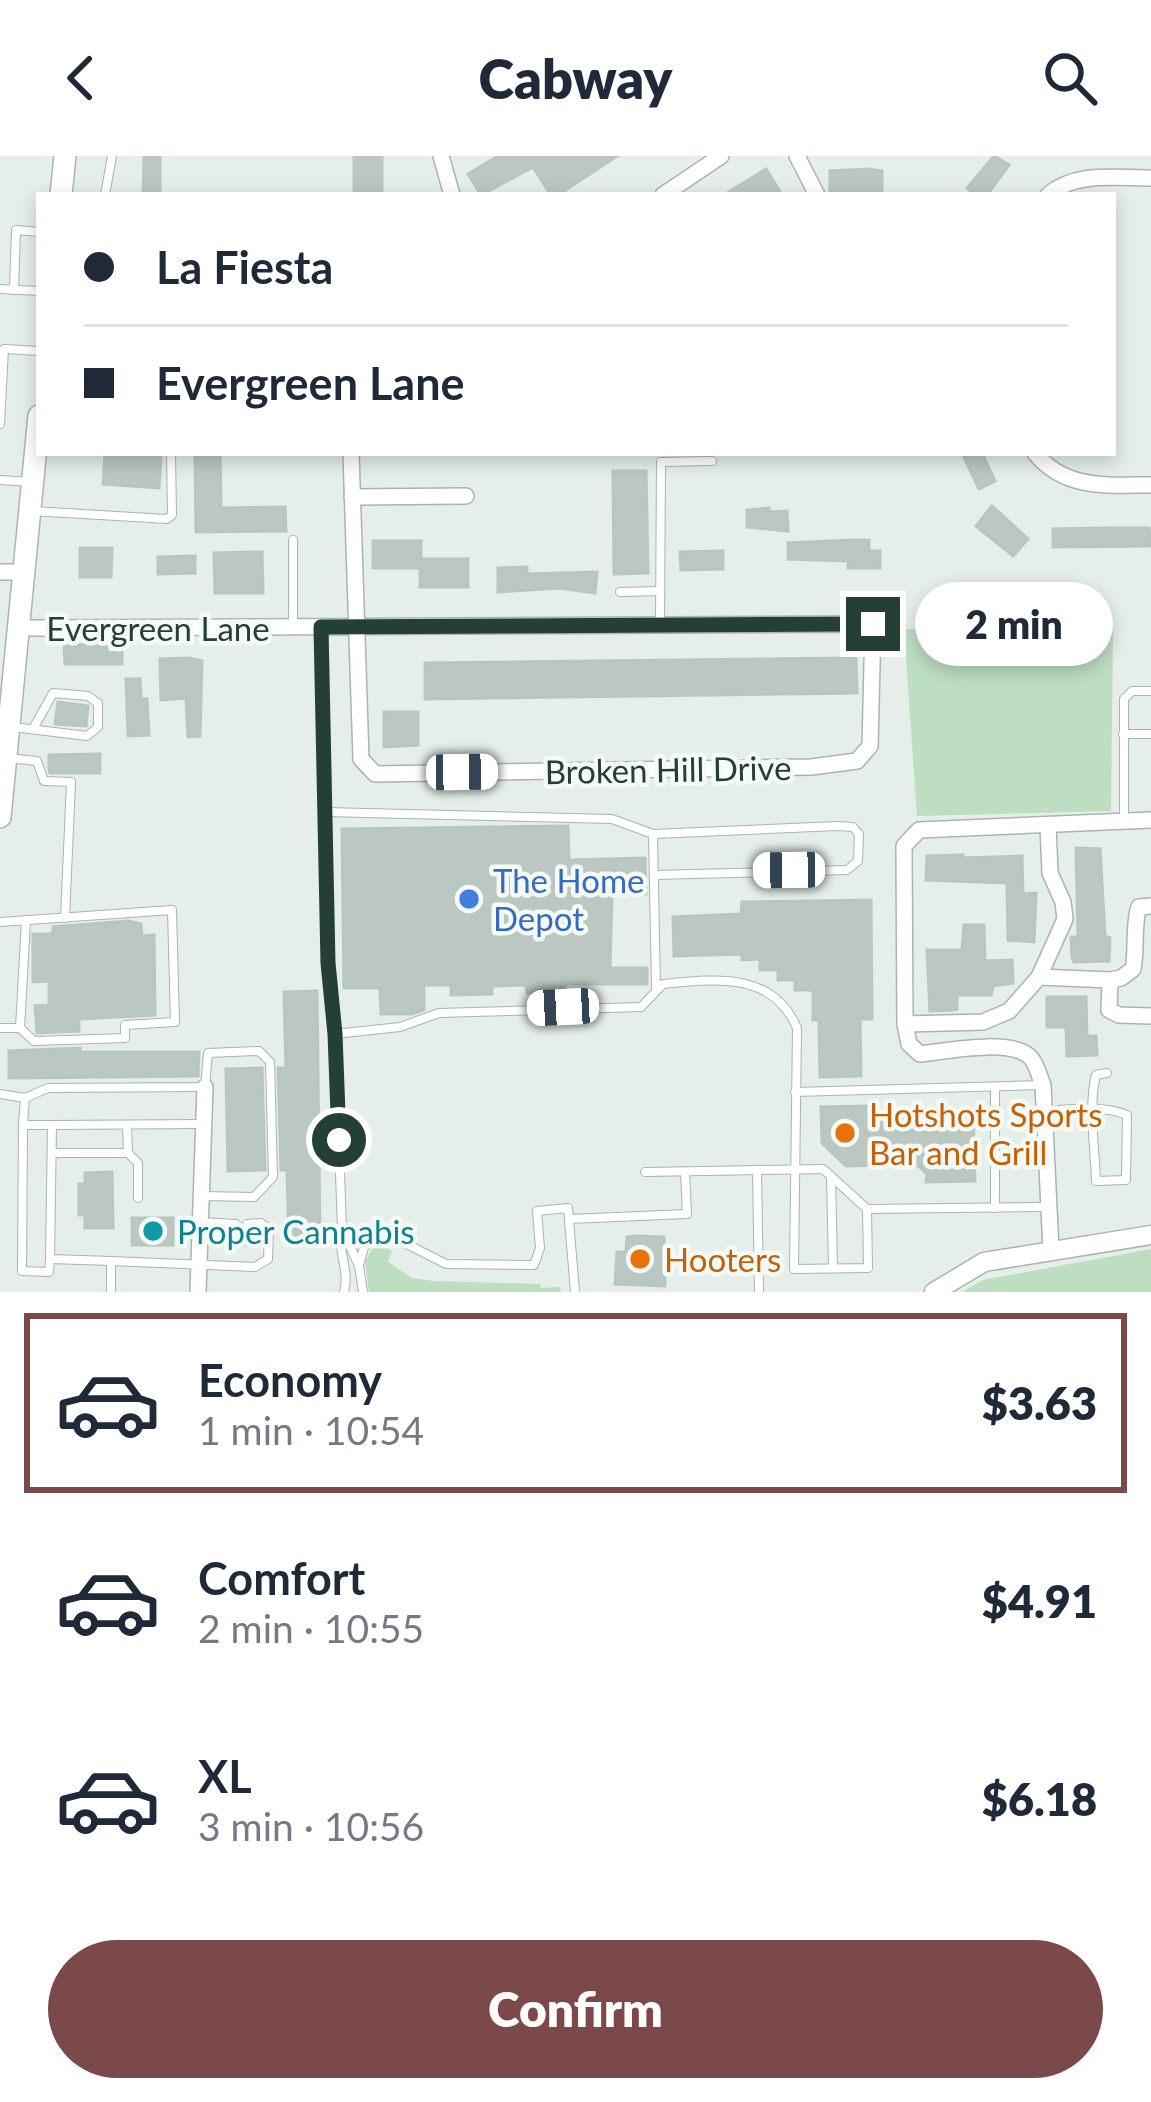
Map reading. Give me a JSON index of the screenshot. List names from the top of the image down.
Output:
{
  "streets": {
    "street": ["Evergreen Lane", "Broken Hill Drive"]
  },
  "crossings": [
    ["Evergreen Lane", "Broken Hill Drive"]
  ],
  "places": [
    "The Home Depot",
    "Hotshots Sports Bar and Grill",
    "Proper Cannabis",
    "Hooters"
  ],
  "page": {
    "header": "Cabway",
    "banner": ["La Fiesta", "Evergreen Lane"],
    "bubble": "2 min",
    "list": [
      {
        "name": "Economy",
        "note": "1 min · 10:54",
        "value": "$3.63"
      },
      {
        "name": "Comfort",
        "note": "2 min · 10:55",
        "value": "$4.91"
      },
      {
        "name": "XL",
        "note": "3 min · 10:56",
        "value": "$6.18"
      }
    ],
    "buttons": "Confirm"
  }
}
